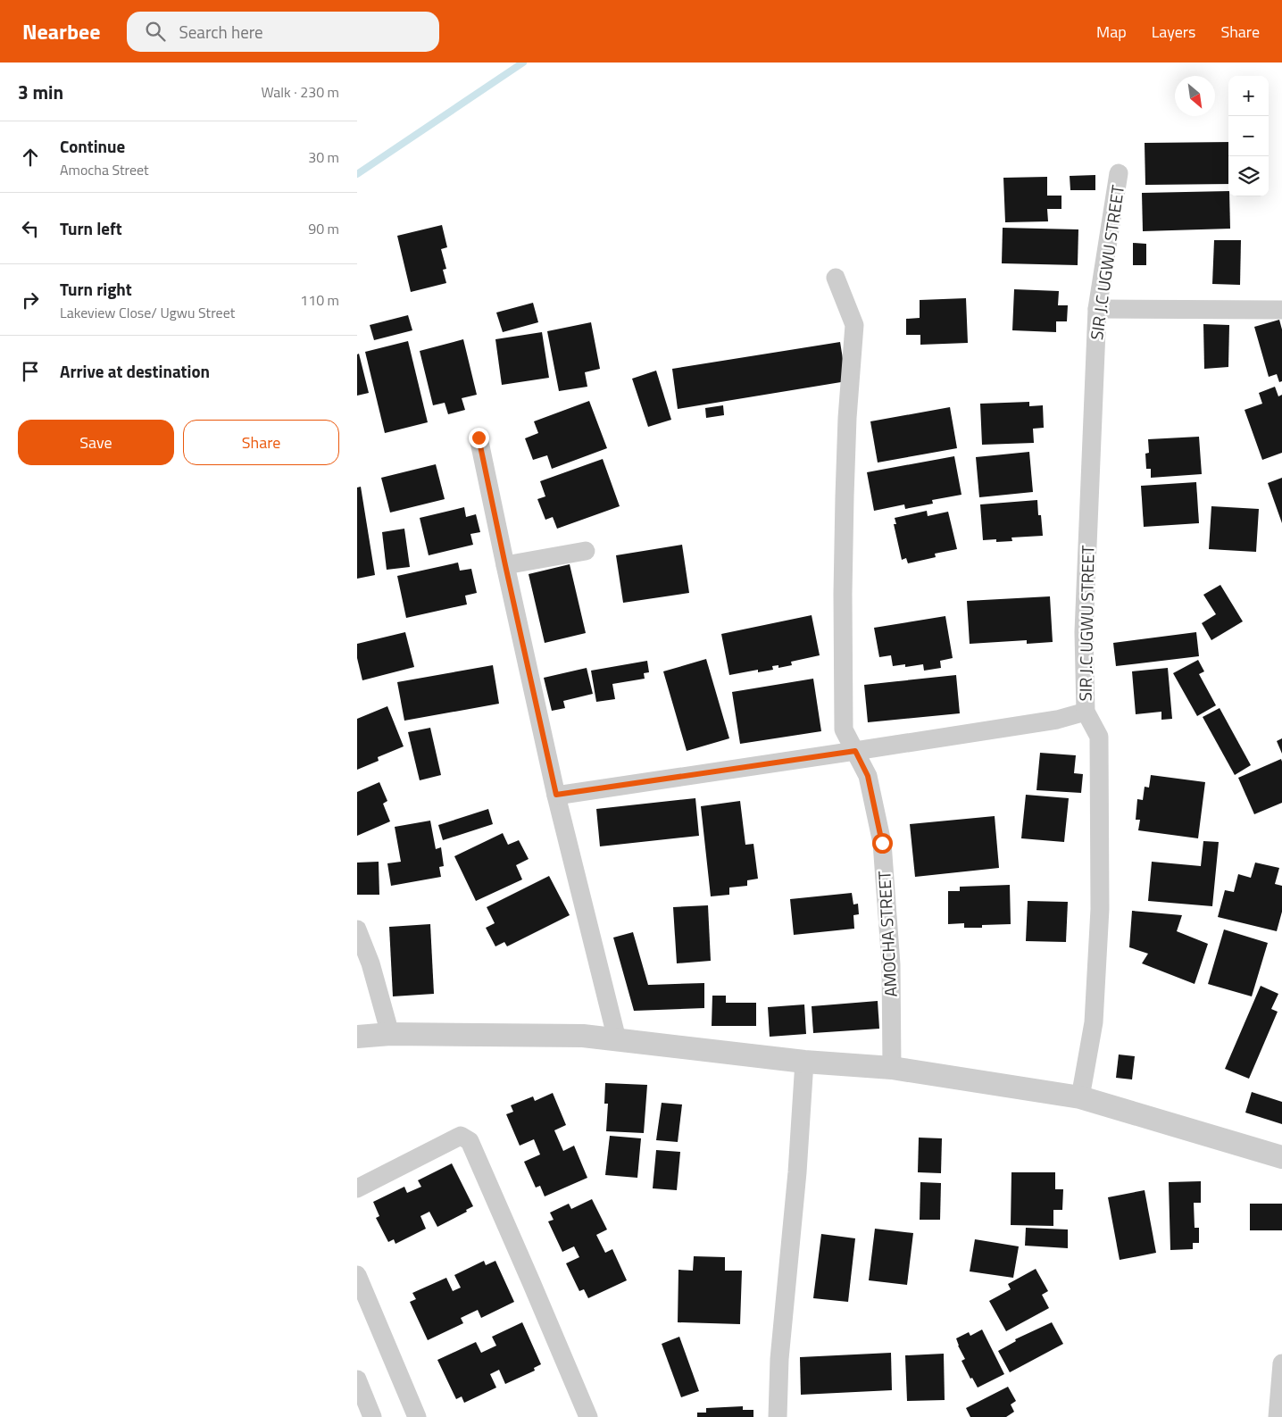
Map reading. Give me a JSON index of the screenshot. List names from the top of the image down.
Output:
{
  "streets": {
    "street": ["SIR J.C UGWU STREET", "AMOCHA STREET"]
  },
  "north": "bottom right",
  "page": {
    "header": "Nearbee",
    "search": "Search here",
    "nav": ["Map", "Layers", "Share"],
    "heading": ["3 min", "Walk · 230 m"],
    "map_buttons": ["+", "−"],
    "list": [
      ["Continue", "Amocha Street", "30 m"],
      ["Turn left", "90 m"],
      ["Turn right", "Lakeview Close/ Ugwu Street", "110 m"],
      "Arrive at destination"
    ],
    "buttons": ["Save", "Share"]
  }
}
